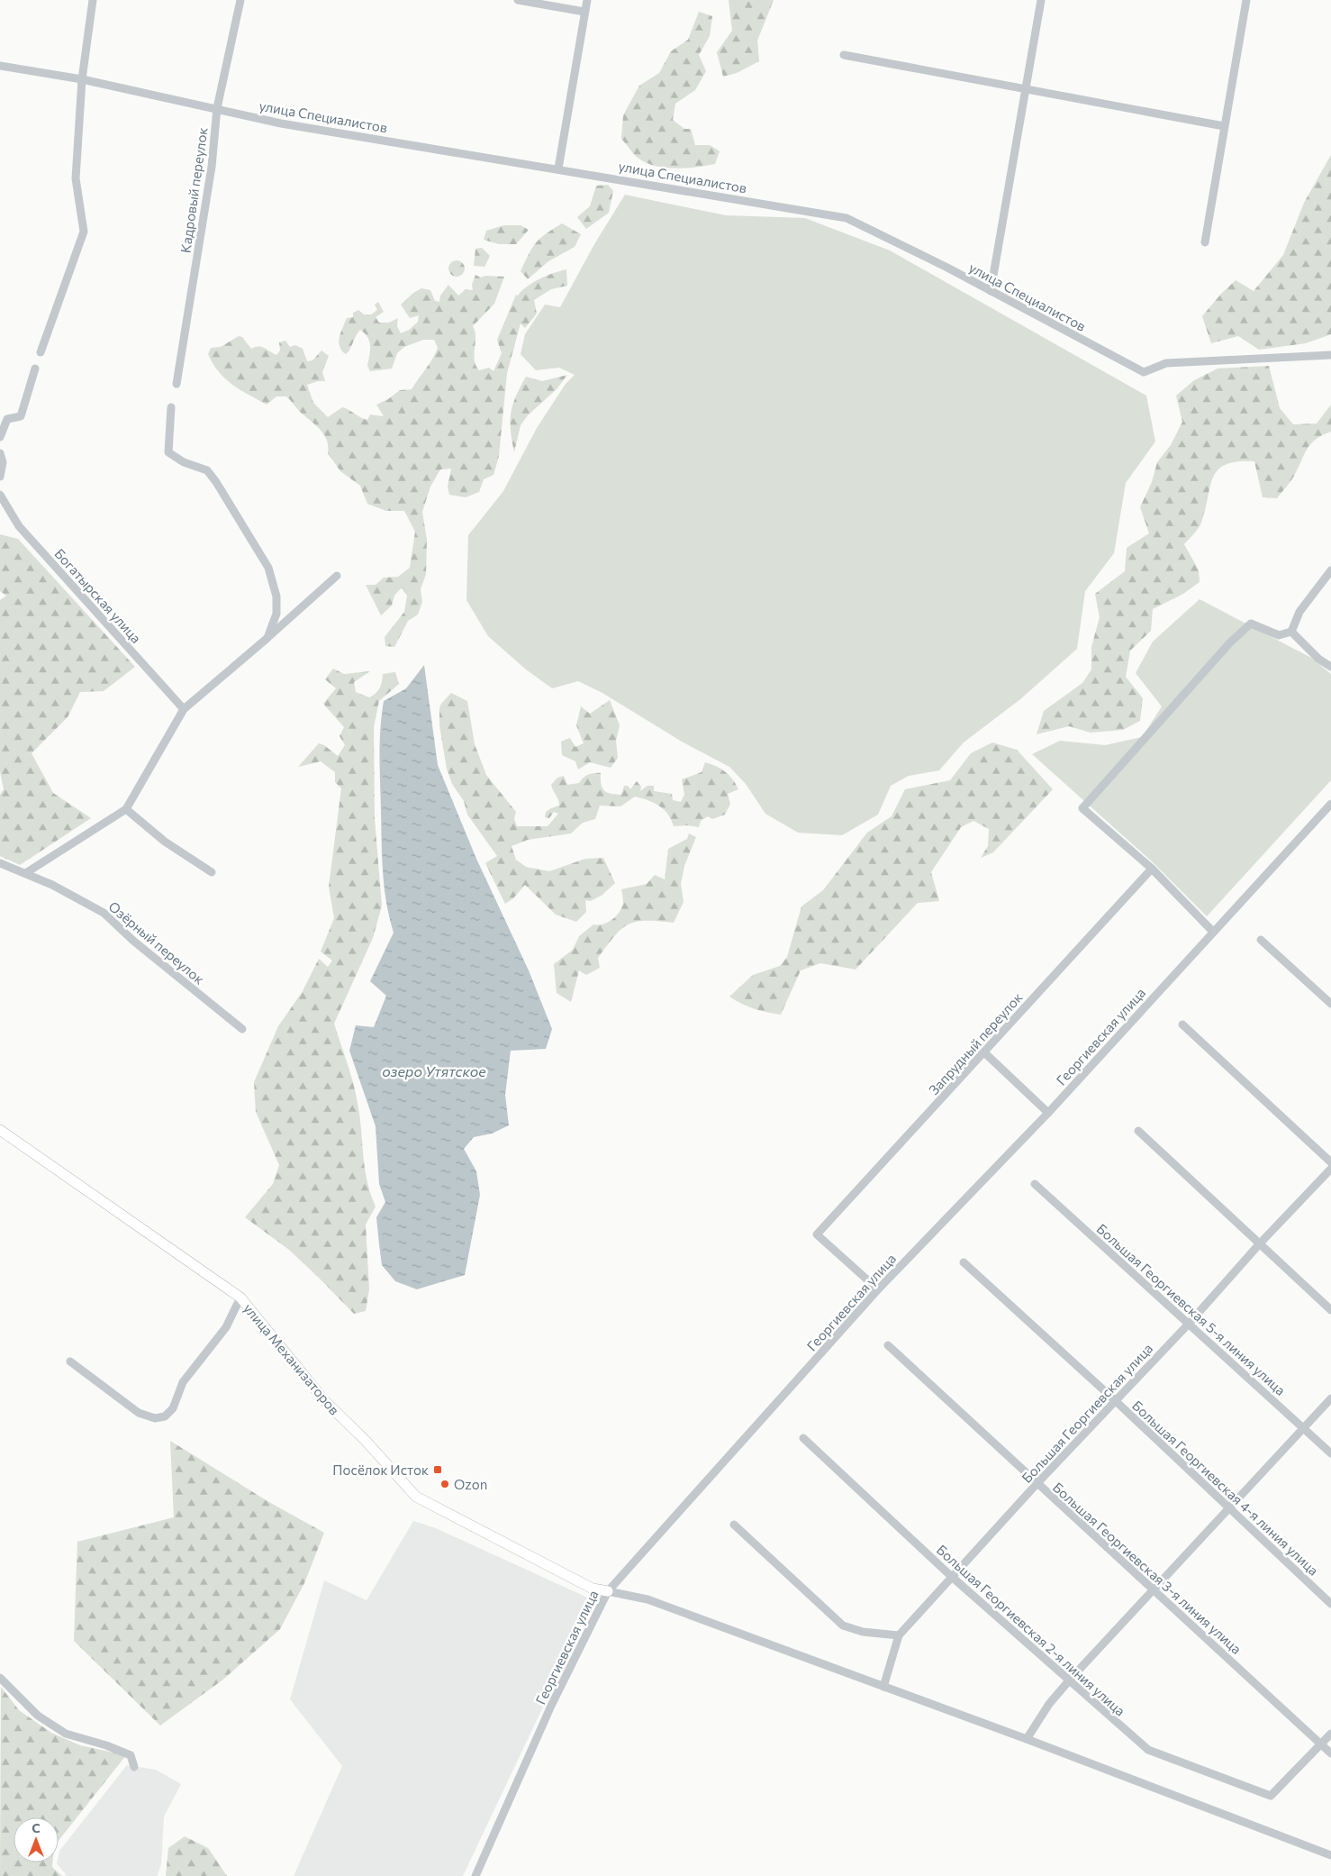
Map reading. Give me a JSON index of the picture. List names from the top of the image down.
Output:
{
  "streets": {
    "street": [
      "улица Специалистов",
      "Кадровый переулок",
      "Богатырская улица",
      "Озёрный переулок",
      "Георгиевская улица",
      "Запрудный переулок",
      "Большая Георгиевская 5-я линия улица",
      "улица Механизаторов",
      "Большая Георгиевская улица",
      "Большая Георгиевская 4-я линия улица",
      "Большая Георгиевская 3-я линия улица",
      "Большая Георгиевская 2-я линия улица"
    ]
  },
  "crossings": [
    ["улица Специалистов", "Кадровый переулок"],
    ["Георгиевская улица", "Запрудный переулок"],
    ["Георгиевская улица", "улица Механизаторов"],
    ["Большая Георгиевская 5-я линия улица", "Большая Георгиевская улица"],
    ["Большая Георгиевская улица", "Большая Георгиевская 4-я линия улица"],
    ["Большая Георгиевская улица", "Большая Георгиевская 3-я линия улица"],
    ["Большая Георгиевская улица", "Большая Георгиевская 2-я линия улица"],
    ["Большая Георгиевская 3-я линия улица", "Большая Георгиевская 2-я линия улица"]
  ],
  "water": ["озеро Утятское"],
  "places": {
    "transit": ["Посёлок Исток"],
    "other": ["Ozon"]
  },
  "north": "top"
}
